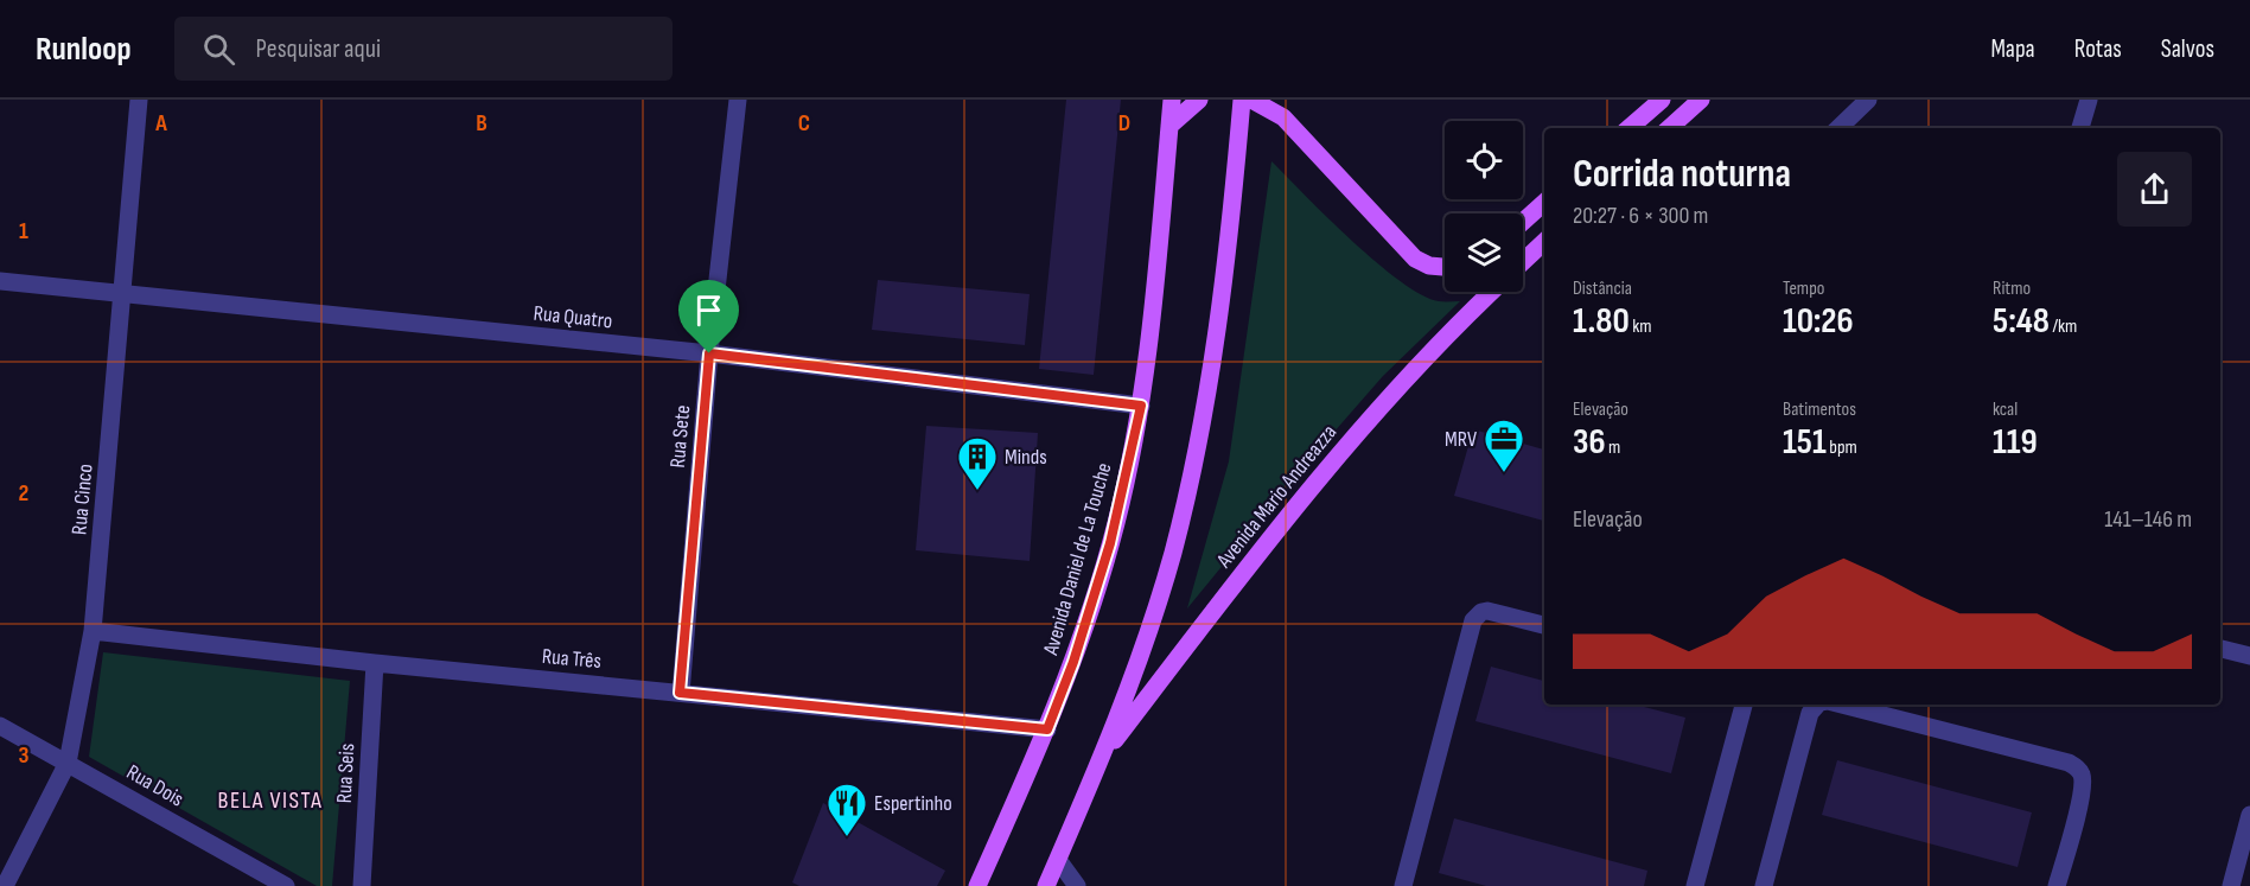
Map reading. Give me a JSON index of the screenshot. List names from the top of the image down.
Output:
{
  "streets": {
    "main road": ["Avenida Mario Andreazza", "Avenida Daniel de La Touche"],
    "street": [
      "Rua Quatro",
      "Rua Sete",
      "Rua Cinco",
      "Rua Três",
      "Rua Seis",
      "Rua Dois"
    ]
  },
  "crossings": [
    ["Rua Quatro", "Rua Sete"],
    ["Rua Quatro", "Rua Cinco"],
    ["Rua Quatro", "Avenida Daniel de La Touche"],
    ["Rua Sete", "Rua Três"],
    ["Rua Cinco", "Rua Três"],
    ["Rua Cinco", "Rua Dois"],
    ["Avenida Daniel de La Touche", "Rua Três"],
    ["Rua Três", "Rua Seis"]
  ],
  "districts": ["BELA VISTA"],
  "places": {
    "office": ["MRV"],
    "building": ["Minds"],
    "restaurant": ["Espertinho"]
  },
  "page": {
    "header": "Runloop",
    "search": "Pesquisar aqui",
    "nav": ["Mapa", "Rotas", "Salvos"],
    "heading": ["Corrida noturna", "20:27 · 6 × 300 m"],
    "stats": [
      ["Distância", "1.80 km"],
      ["Tempo", "10:26"],
      ["Ritmo", "5:48 /km"],
      ["Elevação", "36 m"],
      ["Batimentos", "151 bpm"],
      ["kcal", "119"]
    ],
    "chart": ["Elevação", "141–146 m"]
  },
  "grid": {
    "columns": [
      "A",
      "B",
      "C",
      "D"
    ],
    "rows": ["1", "2", "3"]
  }
}
